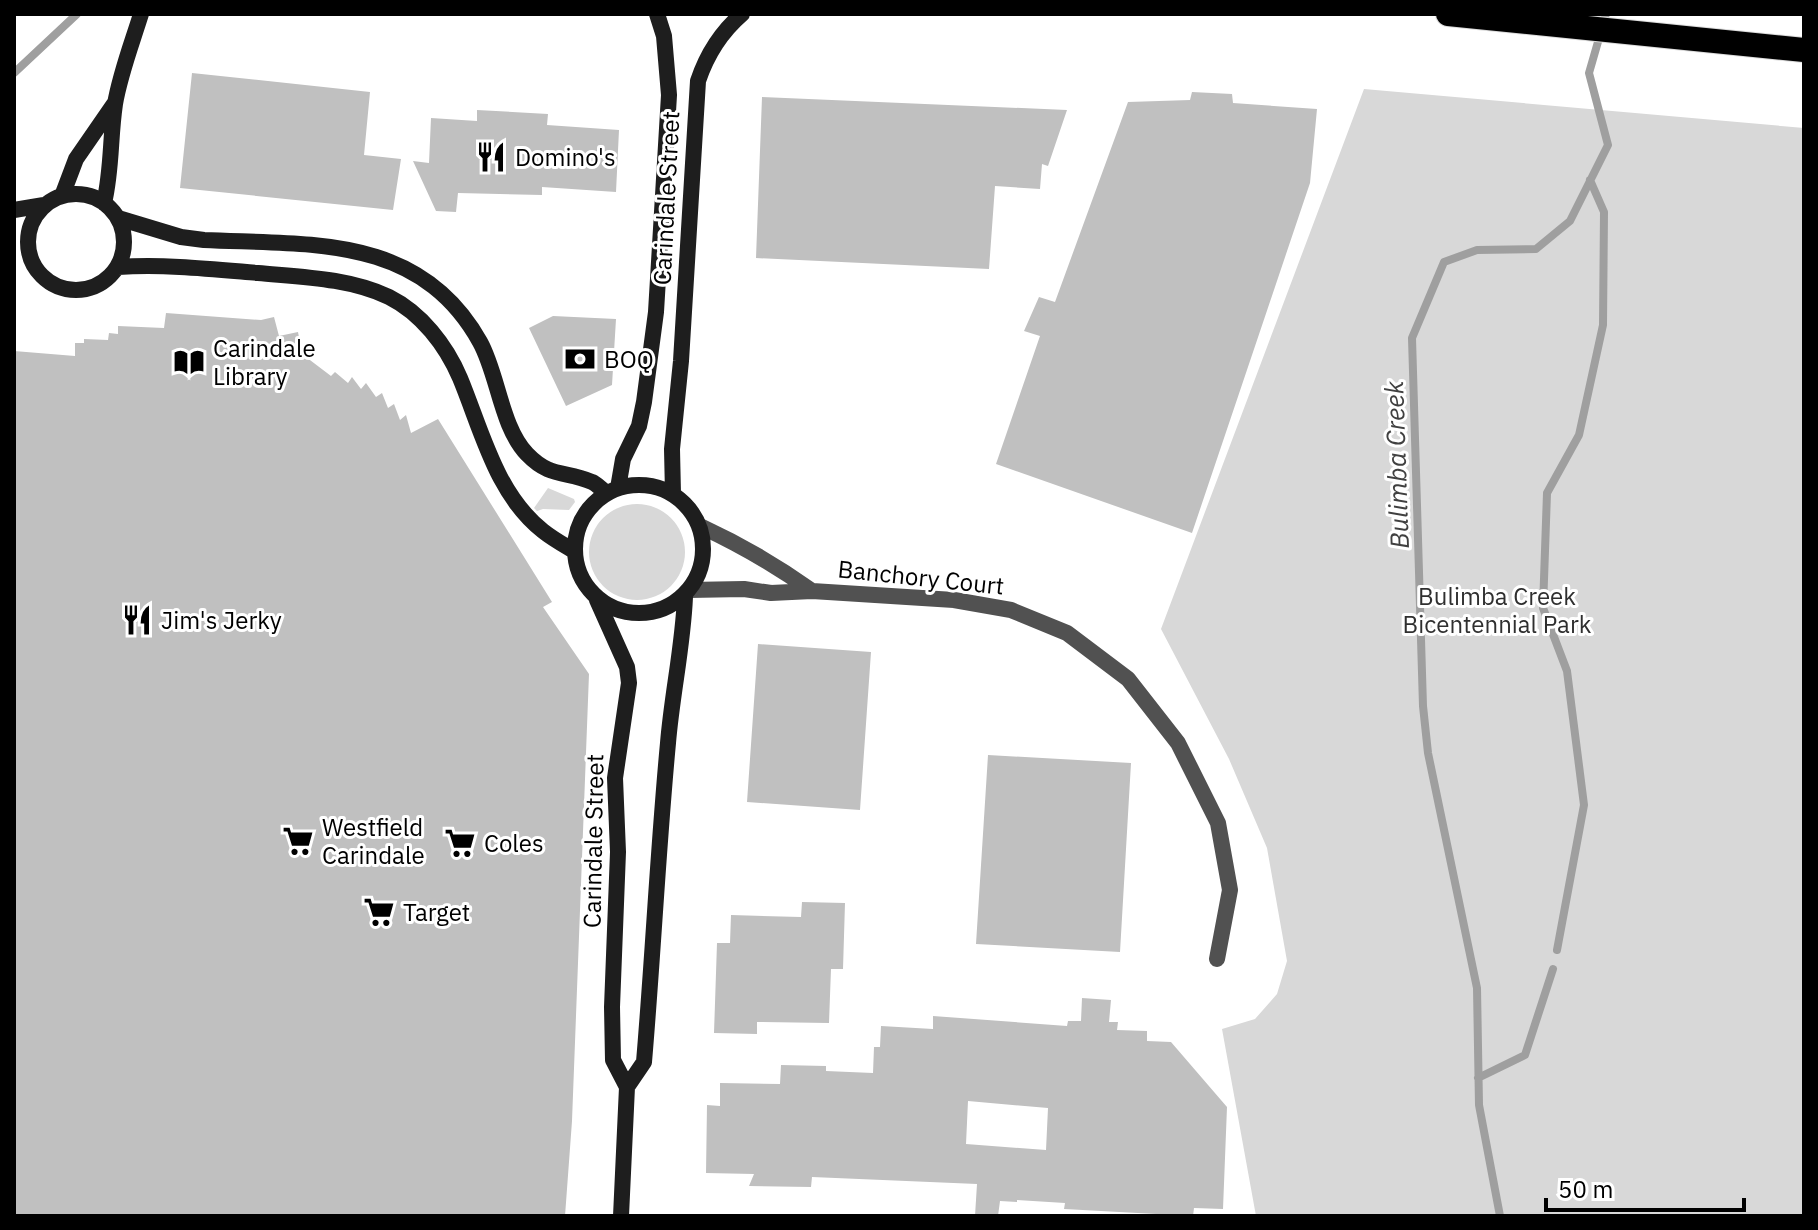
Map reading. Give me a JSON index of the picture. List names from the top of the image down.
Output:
{
  "streets": {
    "street": ["Carindale Street", "Banchory Court"]
  },
  "crossings": [
    ["Carindale Street", "Banchory Court"]
  ],
  "water": ["Bulimba Creek"],
  "parks": ["Bulimba Creek Bicentennial Park"],
  "places": {
    "restaurant": ["Domino's", "Jim's Jerky"],
    "bank": ["BOQ"],
    "library": ["Carindale Library"],
    "supermarket": ["Westfield Carindale", "Coles", "Target"]
  },
  "scale_bar": "50 m"
}
